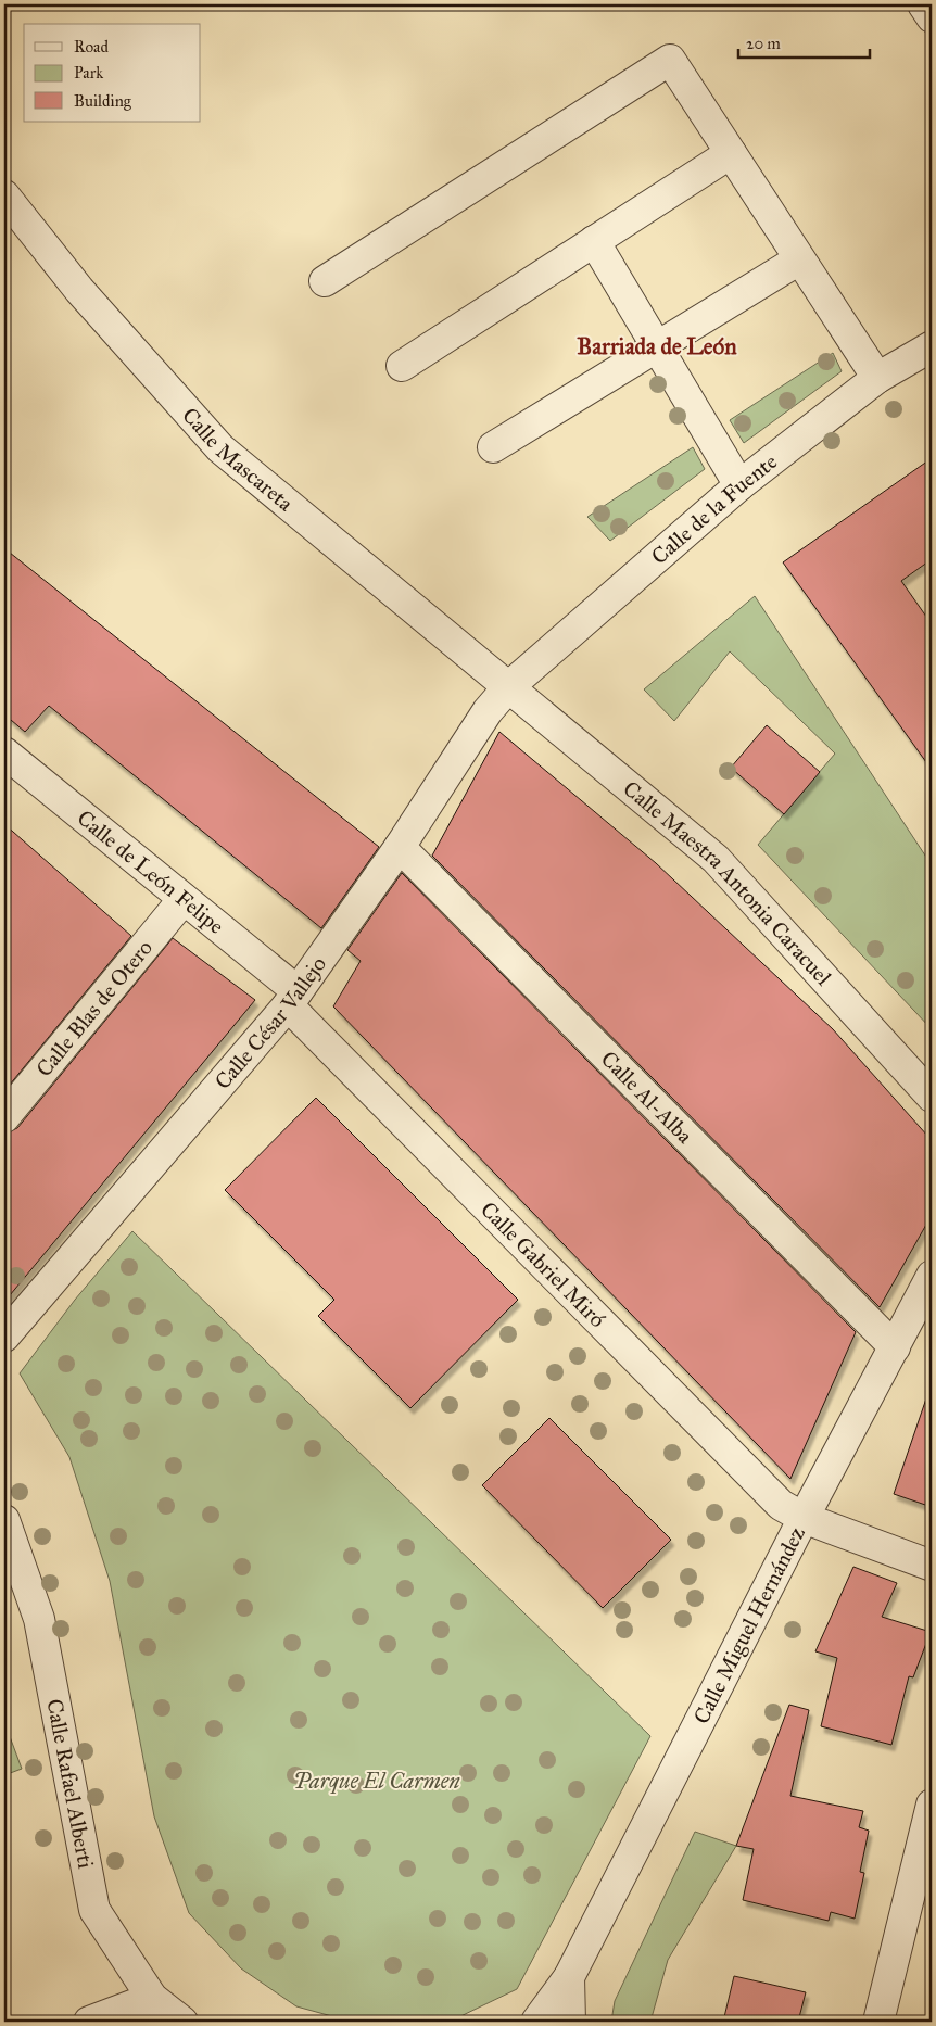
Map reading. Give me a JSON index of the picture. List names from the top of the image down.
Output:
{
  "streets": {
    "street": [
      "Calle Mascareta",
      "Calle de la Fuente",
      "Calle de León Felipe",
      "Calle Maestra Antonia Caracuel",
      "Calle Blas de Otero",
      "Calle César Vallejo",
      "Calle Al-Alba",
      "Calle Gabriel Miró",
      "Calle Miguel Hernández",
      "Calle Rafael Alberti"
    ]
  },
  "crossings": [
    ["Calle Mascareta", "Calle de la Fuente"],
    ["Calle Mascareta", "Calle Maestra Antonia Caracuel"],
    ["Calle Mascareta", "Calle César Vallejo"],
    ["Calle de la Fuente", "Calle Maestra Antonia Caracuel"],
    ["Calle de la Fuente", "Calle César Vallejo"],
    ["Calle de León Felipe", "Calle Blas de Otero"],
    ["Calle de León Felipe", "Calle César Vallejo"],
    ["Calle de León Felipe", "Calle Gabriel Miró"],
    ["Calle Maestra Antonia Caracuel", "Calle César Vallejo"],
    ["Calle César Vallejo", "Calle Al-Alba"],
    ["Calle César Vallejo", "Calle Gabriel Miró"],
    ["Calle Al-Alba", "Calle Miguel Hernández"],
    ["Calle Gabriel Miró", "Calle Miguel Hernández"]
  ],
  "districts": ["Barriada de León"],
  "parks": ["Parque El Carmen"],
  "legend": ["Road", "Park", "Building"],
  "scale_bar": "20 m"
}
